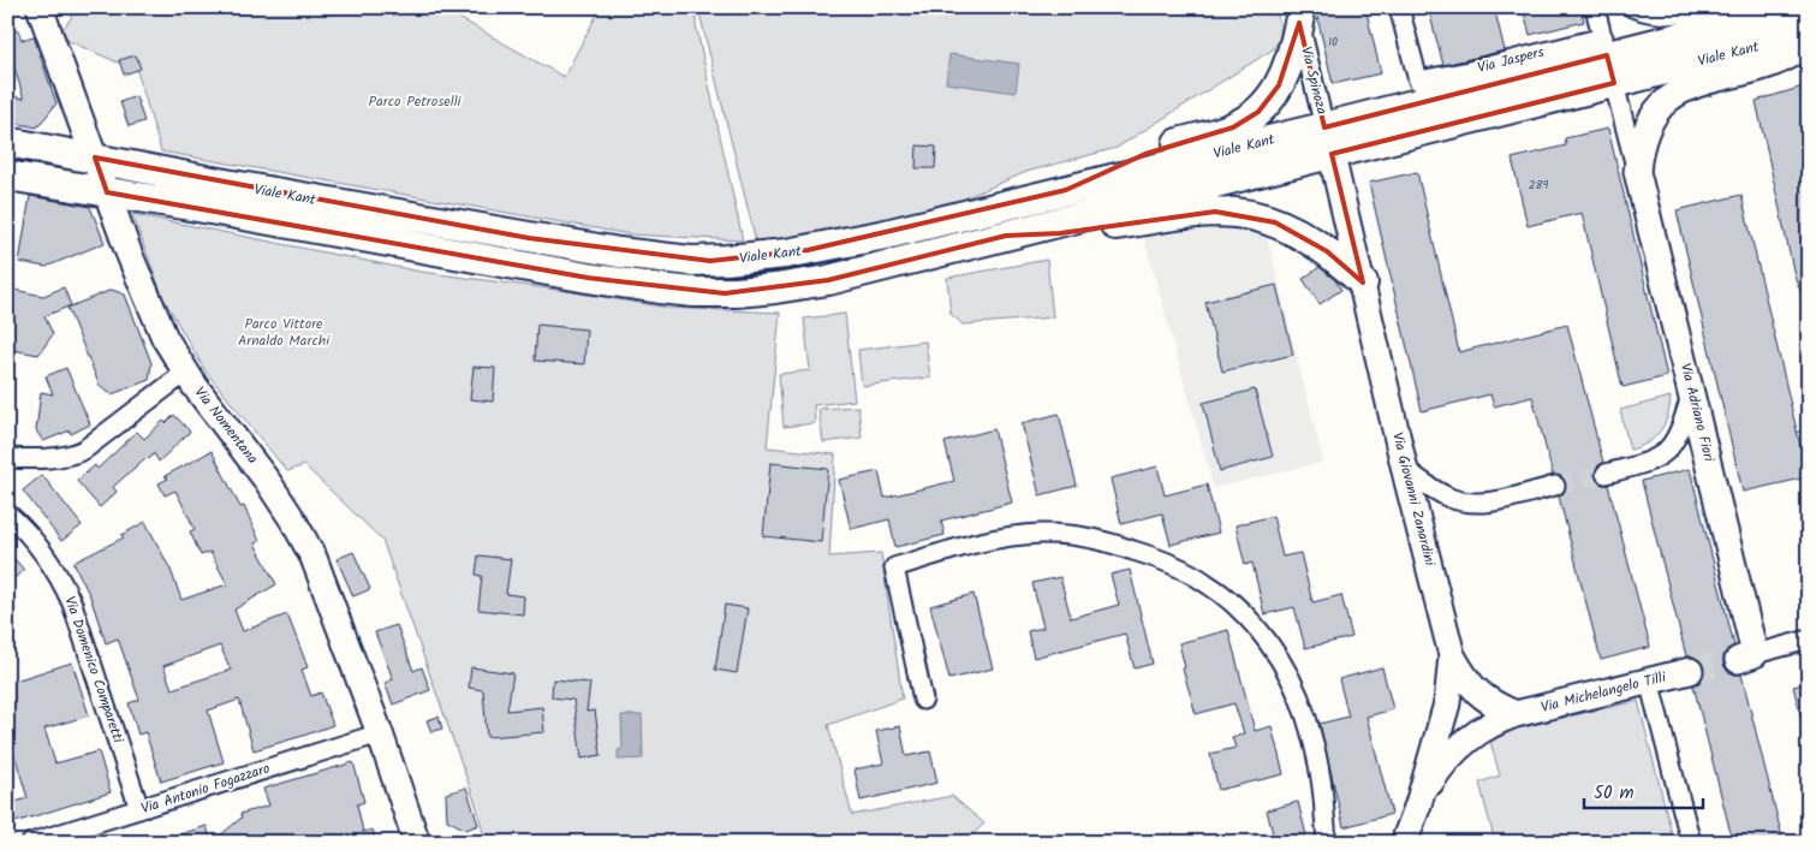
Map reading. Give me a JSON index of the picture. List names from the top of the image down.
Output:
{
  "streets": {
    "main road": ["Viale Kant"],
    "street": [
      "Via Jaspers",
      "Via Spinoza",
      "Via Adriano Fiori",
      "Via Nomentana",
      "Via Giovanni Zanardini",
      "Via Domenico Comparetti",
      "Via Michelangelo Tilli",
      "Via Antonio Fogazzaro"
    ]
  },
  "crossings": [
    ["Viale Kant", "Via Jaspers"],
    ["Viale Kant", "Via Spinoza"],
    ["Viale Kant", "Via Adriano Fiori"],
    ["Viale Kant", "Via Nomentana"],
    ["Viale Kant", "Via Giovanni Zanardini"],
    ["Via Jaspers", "Via Adriano Fiori"],
    ["Via Spinoza", "Via Giovanni Zanardini"],
    ["Via Nomentana", "Via Antonio Fogazzaro"],
    ["Via Giovanni Zanardini", "Via Michelangelo Tilli"],
    ["Via Domenico Comparetti", "Via Antonio Fogazzaro"]
  ],
  "parks": ["Parco Petroselli", "Parco Vittore Arnaldo Marchi"],
  "house_numbers": ["10", "289"],
  "scale_bar": "50 m"
}
